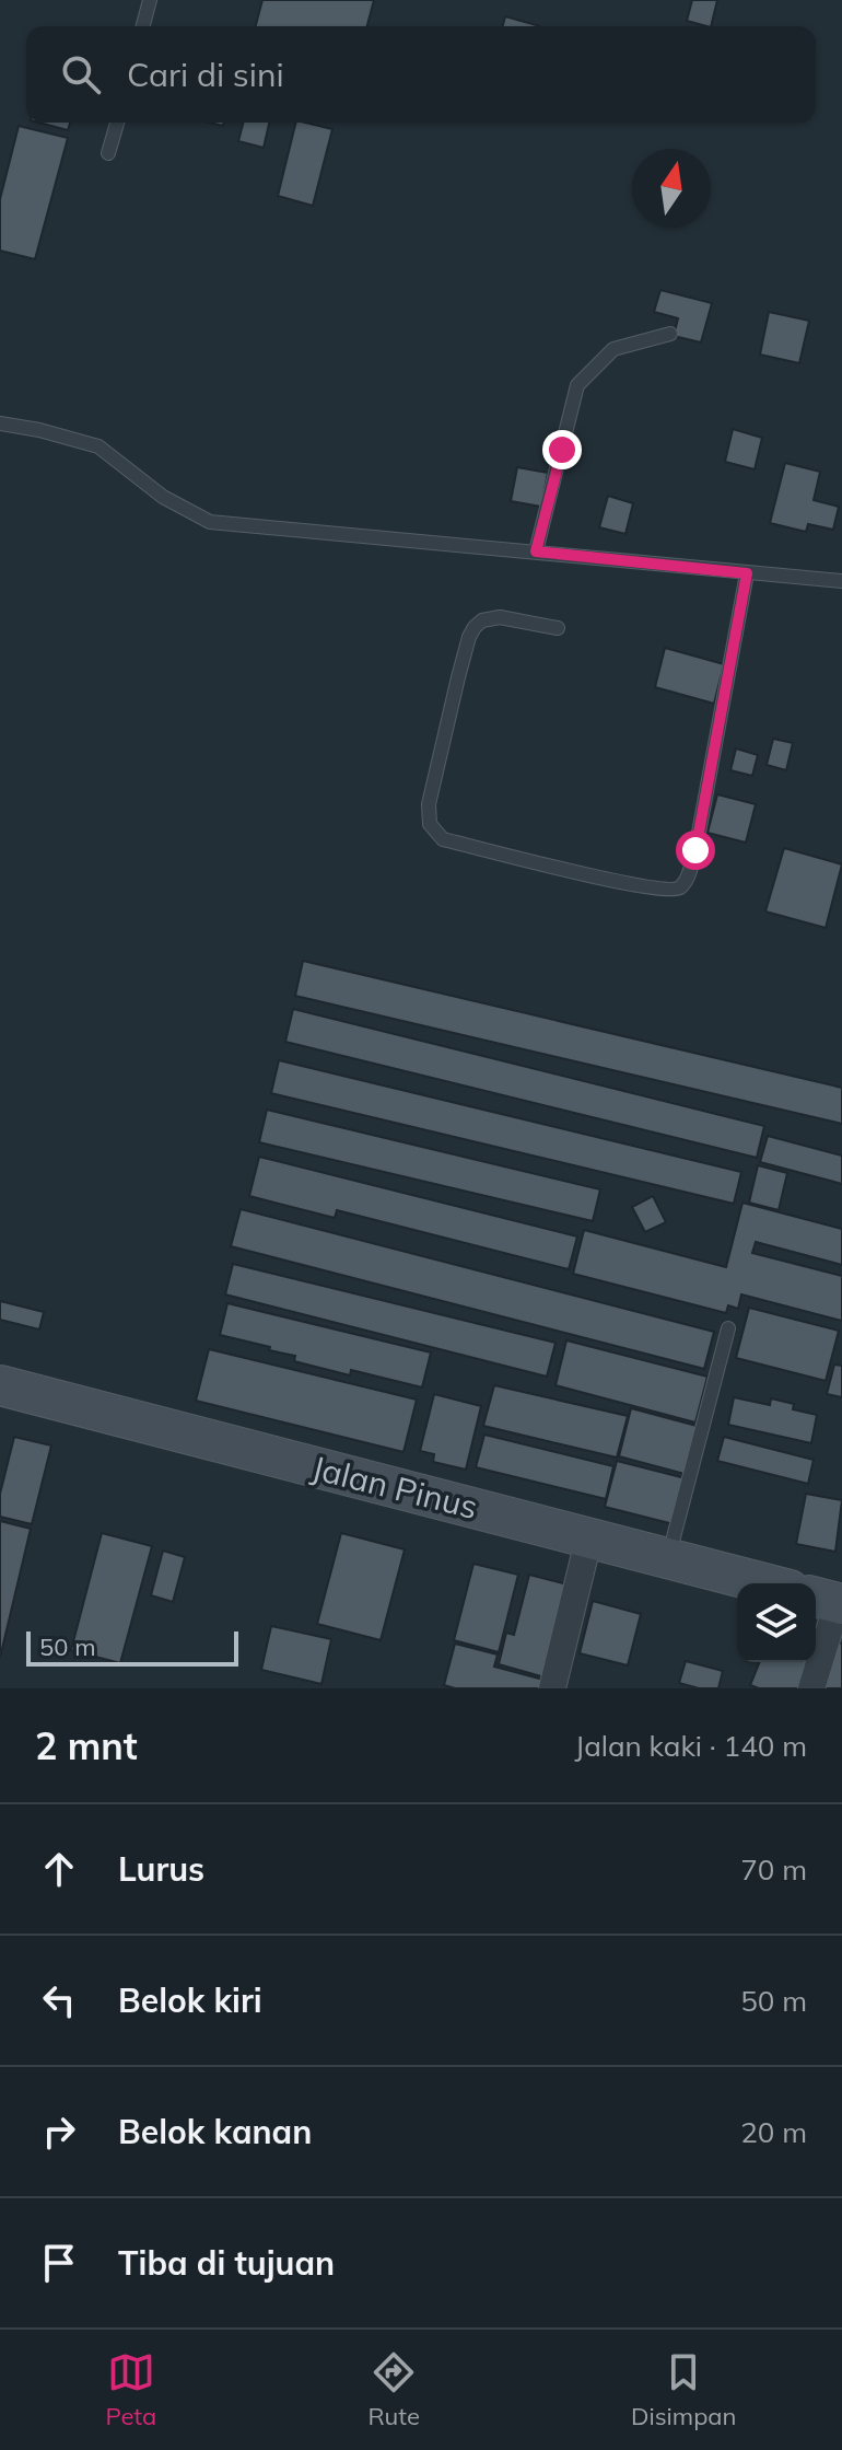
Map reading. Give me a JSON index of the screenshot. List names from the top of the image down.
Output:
{
  "streets": {
    "street": ["Jalan Pinus"]
  },
  "scale_bar": "50 m",
  "north": "top",
  "page": {
    "search": "Cari di sini",
    "scale": "50 m",
    "heading": ["2 mnt", "Jalan kaki · 140 m"],
    "list": [
      ["Lurus", "70 m"],
      ["Belok kiri", "50 m"],
      ["Belok kanan", "20 m"],
      "Tiba di tujuan"
    ],
    "nav": ["Peta", "Rute", "Disimpan"]
  }
}
